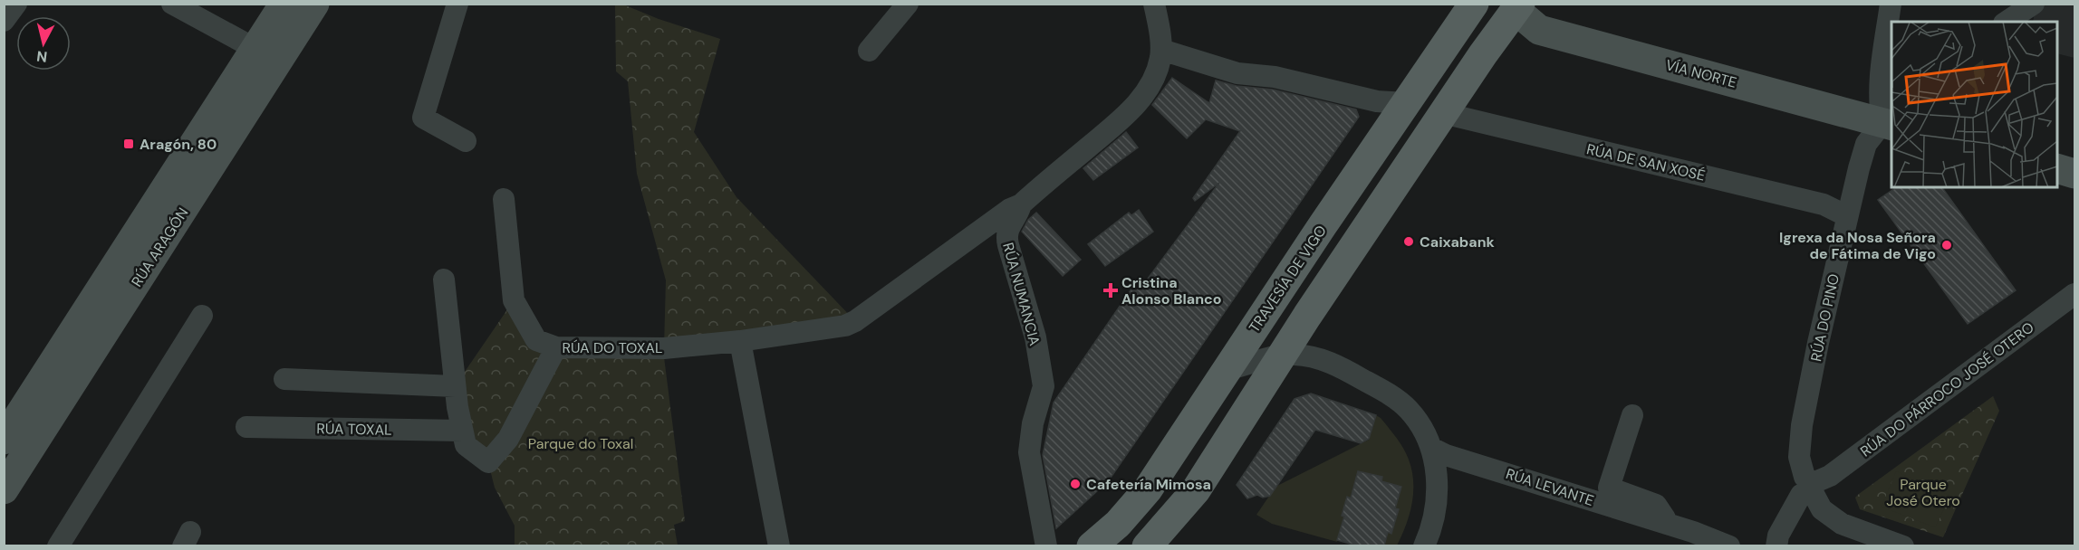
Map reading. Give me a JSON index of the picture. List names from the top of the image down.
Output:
{
  "streets": {
    "main road": ["VÍA NORTE", "RÚA ARAGÓN", "TRAVESÍA DE VIGO"],
    "street": [
      "RÚA DE SAN XOSÉ",
      "RÚA NUMANCIA",
      "RÚA DO PINO",
      "RÚA DO TOXAL",
      "RÚA DO PÁRROCO JOSÉ OTERO",
      "RÚA TOXAL",
      "RÚA LEVANTE"
    ]
  },
  "crossings": [
    ["VÍA NORTE", "RÚA DO PINO"],
    ["RÚA DE SAN XOSÉ", "RÚA DO PINO"],
    ["RÚA NUMANCIA", "RÚA DO TOXAL"],
    ["RÚA DO PINO", "RÚA DO PÁRROCO JOSÉ OTERO"]
  ],
  "parks": ["Parque do Toxal", "Parque José Otero"],
  "places": {
    "transit": ["Aragón, 80"],
    "other": ["Caixabank", "Igrexa da Nosa Señora de Fátima de Vigo", "Cafetería Mimosa"],
    "health": ["Cristina Alonso Blanco"]
  },
  "north": "bottom"
}
